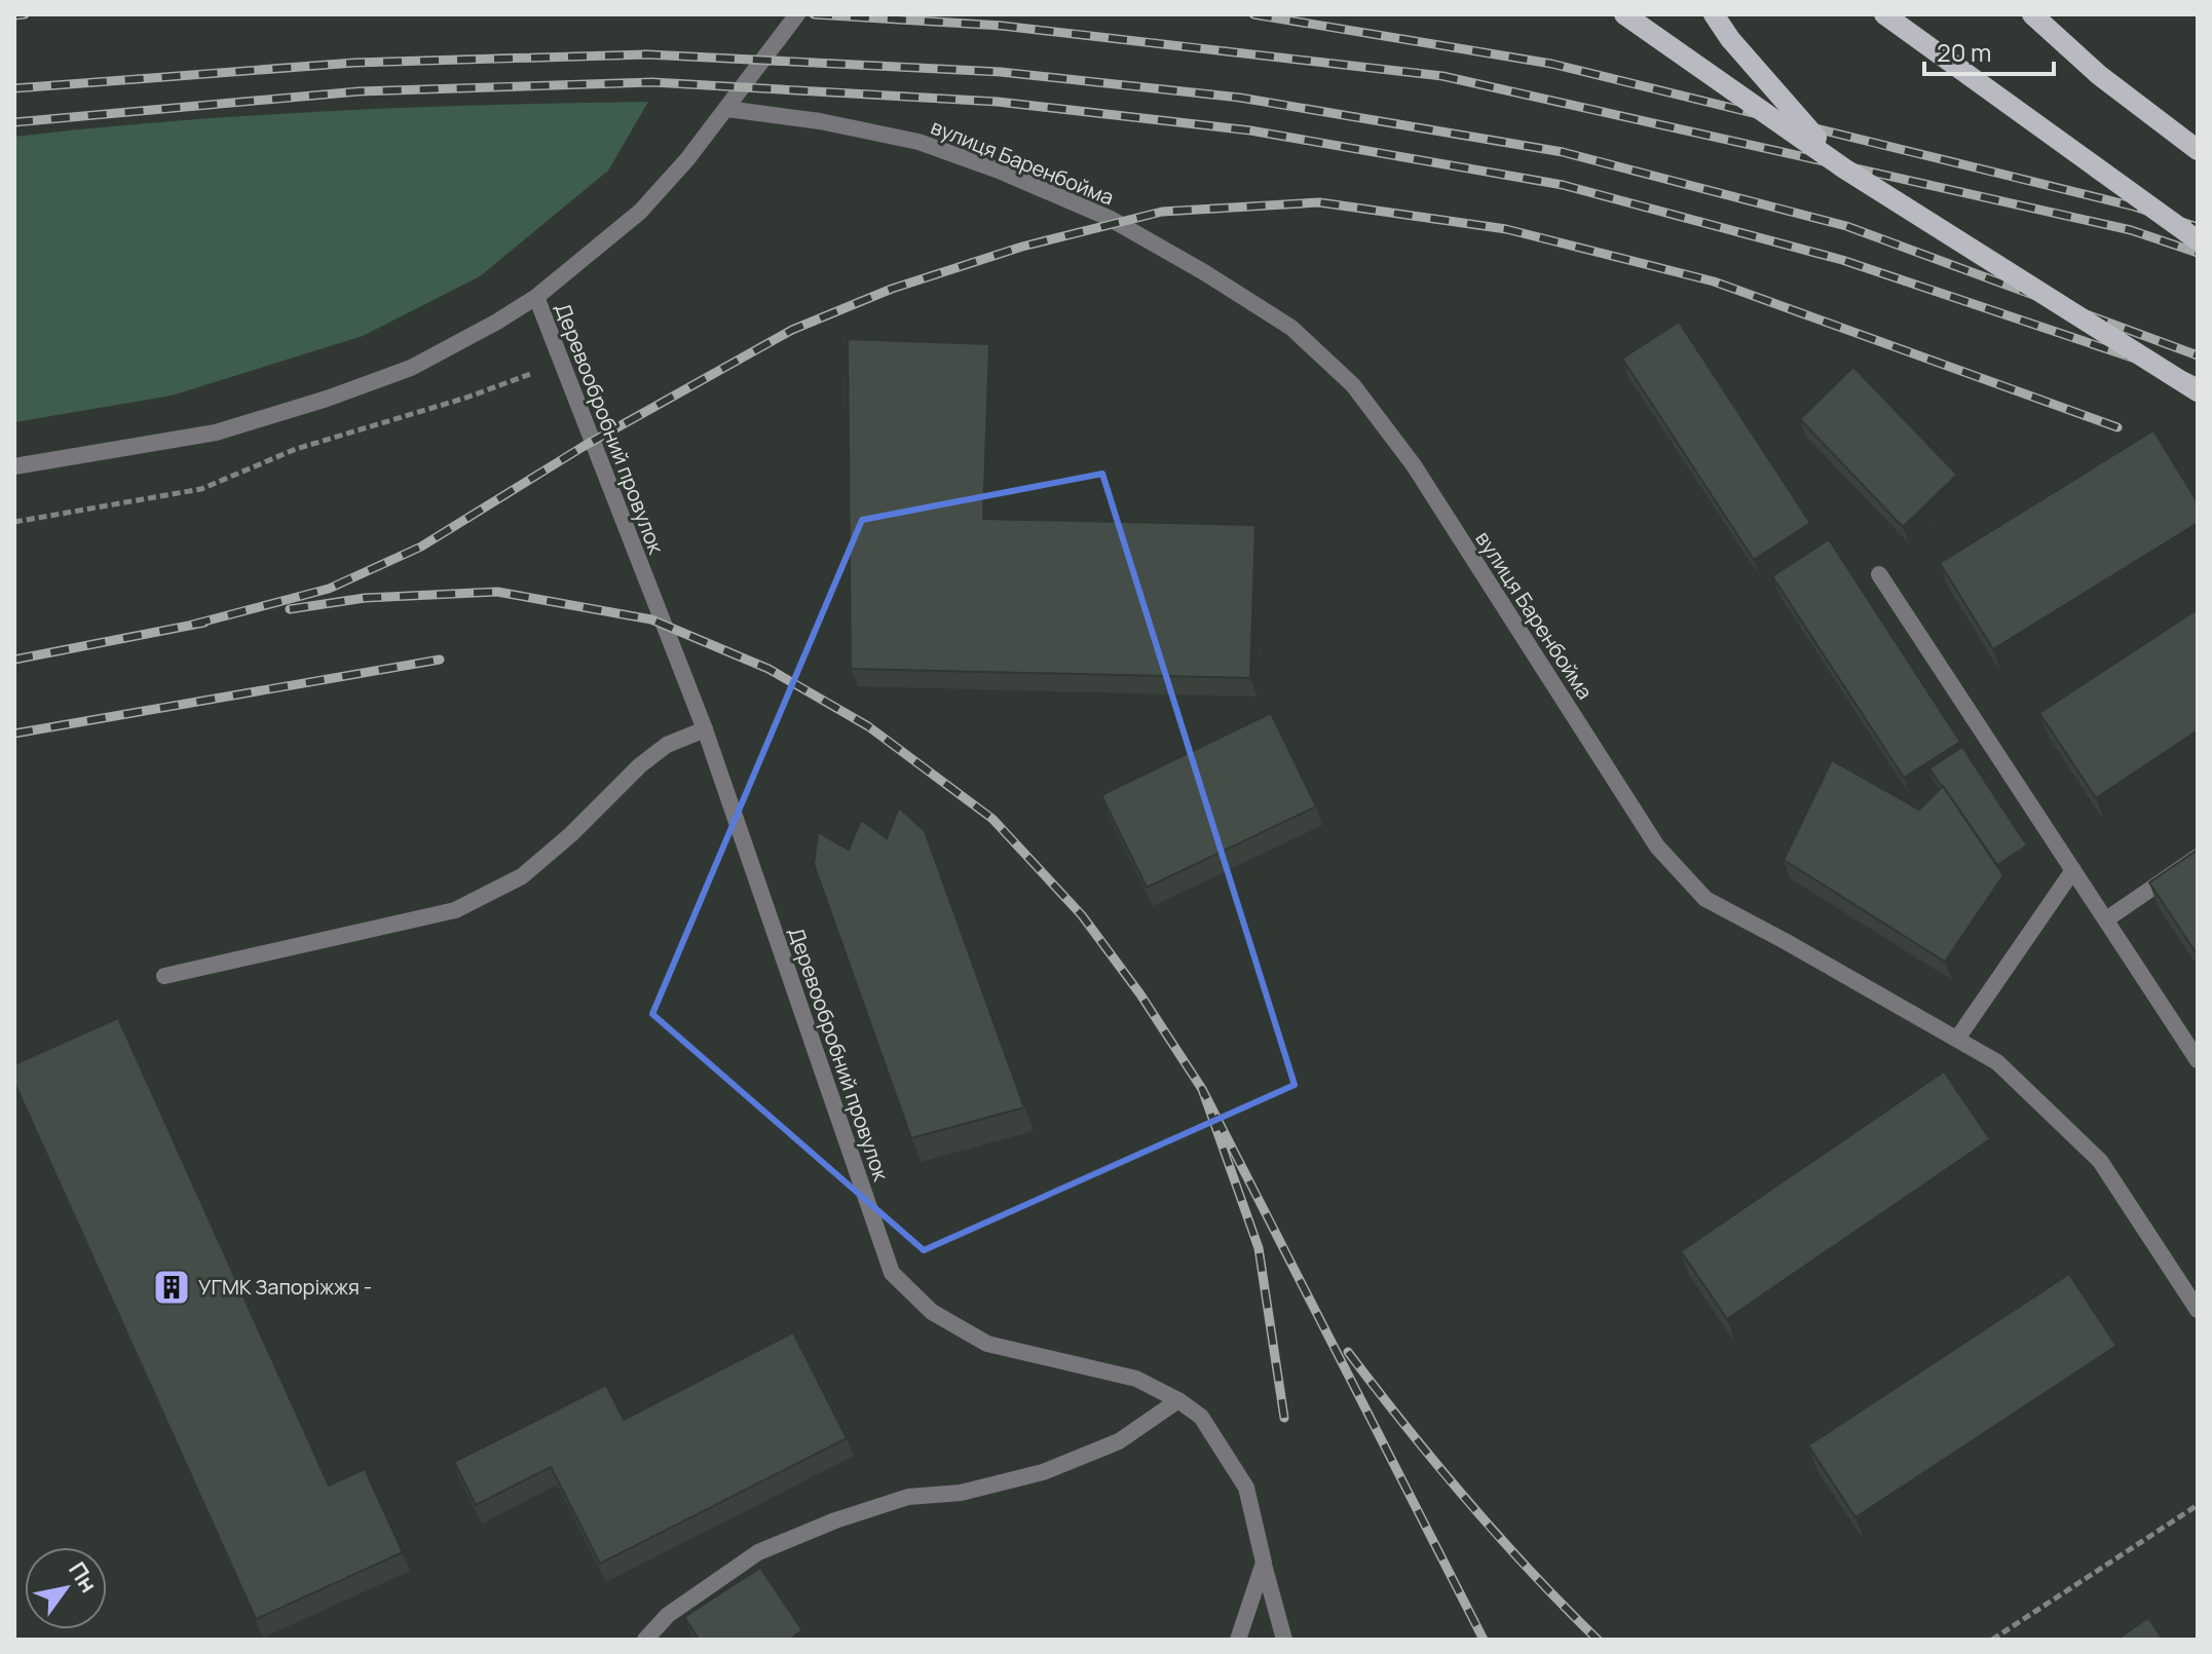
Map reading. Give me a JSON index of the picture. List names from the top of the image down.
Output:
{
  "streets": {
    "street": ["вулиця Баренбойма", "Деревообробний провулок"]
  },
  "places": {
    "building": ["УГМК Запоріжжя -"]
  },
  "scale_bar": "20 m",
  "north": "top right"
}
